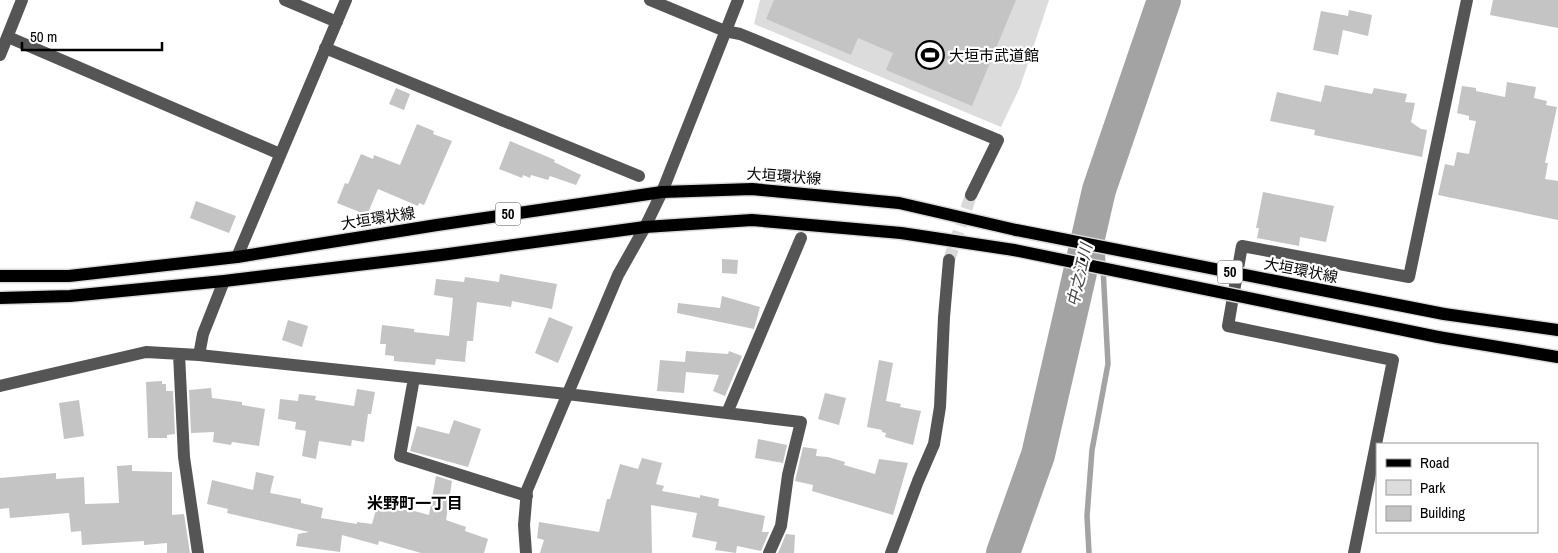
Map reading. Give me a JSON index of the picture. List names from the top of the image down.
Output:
{
  "streets": {
    "main road": ["大垣環状線", "50"]
  },
  "districts": ["米野町一丁目"],
  "water": ["中之江川"],
  "places": {
    "sports": ["大垣市武道館"]
  },
  "legend": ["Road", "Park", "Building"],
  "scale_bar": "50 m"
}
